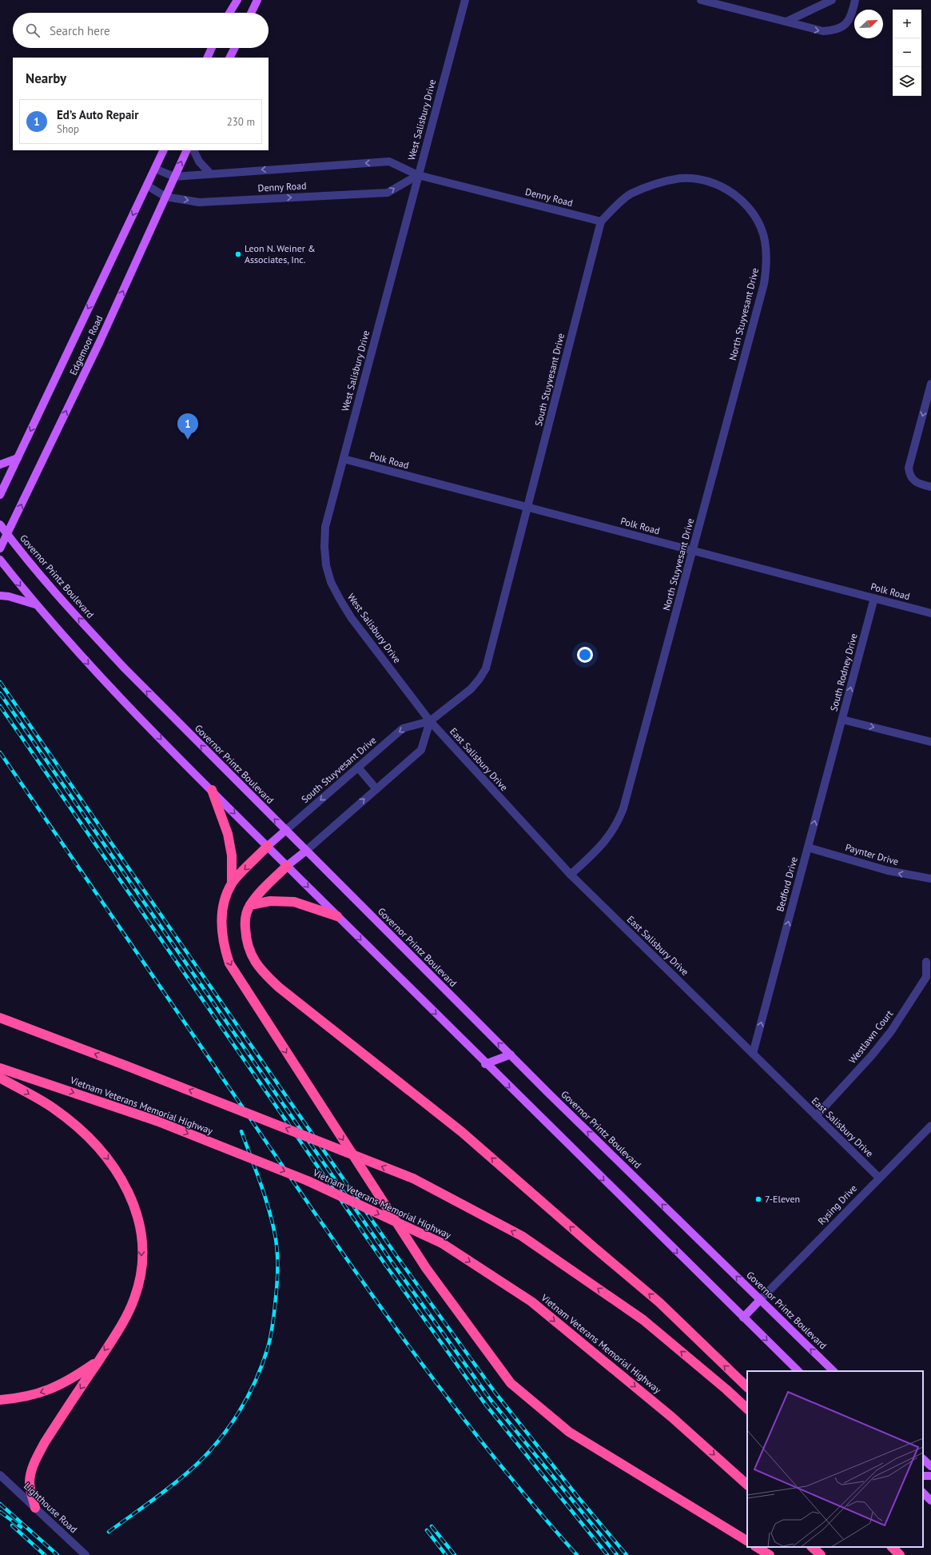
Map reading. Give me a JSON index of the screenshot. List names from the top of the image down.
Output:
{
  "streets": {
    "highway": ["Vietnam Veterans Memorial Highway"],
    "main road": ["Edgemoor Road", "South Stuyvesant Drive", "Governor Printz Boulevard"],
    "street": [
      "West Salisbury Drive",
      "Denny Road",
      "North Stuyvesant Drive",
      "Polk Road",
      "South Rodney Drive",
      "East Salisbury Drive",
      "Paynter Drive",
      "Bedford Drive",
      "Westlawn Court",
      "Rysing Drive",
      "Lighthouse Road"
    ]
  },
  "crossings": [
    ["West Salisbury Drive", "Denny Road"],
    ["West Salisbury Drive", "South Stuyvesant Drive"],
    ["West Salisbury Drive", "Polk Road"],
    ["West Salisbury Drive", "East Salisbury Drive"],
    ["Denny Road", "North Stuyvesant Drive"],
    ["Denny Road", "Edgemoor Road"],
    ["Denny Road", "South Stuyvesant Drive"],
    ["North Stuyvesant Drive", "South Stuyvesant Drive"],
    ["North Stuyvesant Drive", "Polk Road"],
    ["North Stuyvesant Drive", "East Salisbury Drive"],
    ["Edgemoor Road", "Governor Printz Boulevard"],
    ["South Stuyvesant Drive", "Polk Road"],
    ["South Stuyvesant Drive", "Governor Printz Boulevard"],
    ["South Stuyvesant Drive", "East Salisbury Drive"],
    ["Polk Road", "South Rodney Drive"],
    ["Governor Printz Boulevard", "Rysing Drive"],
    ["South Rodney Drive", "Bedford Drive"],
    ["East Salisbury Drive", "Bedford Drive"],
    ["East Salisbury Drive", "Westlawn Court"],
    ["East Salisbury Drive", "Rysing Drive"],
    ["Paynter Drive", "Bedford Drive"]
  ],
  "one_way": ["Paynter Drive", "Bedford Drive"],
  "places": ["Leon N. Weiner & Associates, Inc.", "7-Eleven"],
  "north": "top right",
  "page": {
    "map_buttons": ["+", "−"],
    "search": "Search here",
    "heading": "Nearby",
    "list": [
      {
        "mark": "1",
        "name": "Ed’s Auto Repair",
        "note": "Shop",
        "value": "230 m"
      }
    ],
    "pins": "1"
  }
}
